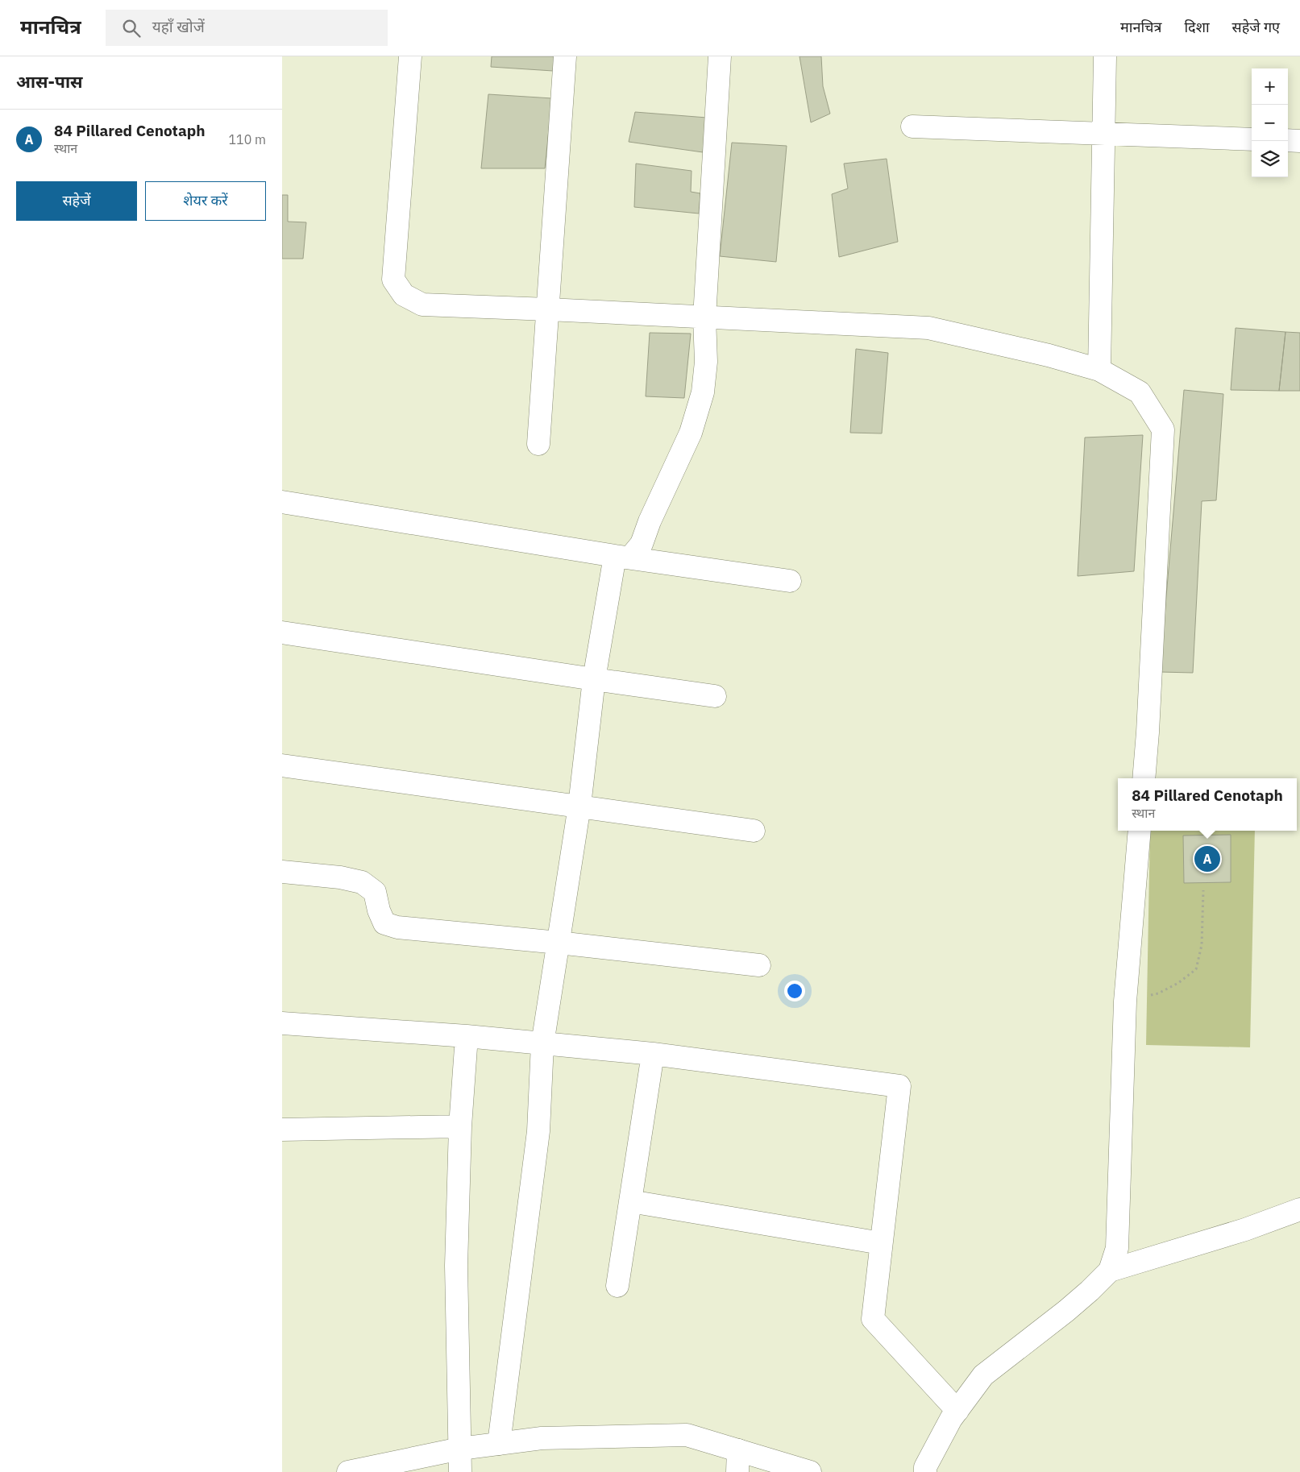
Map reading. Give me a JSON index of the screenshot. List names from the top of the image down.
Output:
{
  "page": {
    "header": "मानचित्र",
    "search": "यहाँ खोजें",
    "nav": ["मानचित्र", "दिशा", "सहेजे गए"],
    "heading": "आस-पास",
    "map_buttons": ["+", "−"],
    "list": [
      {
        "mark": "A",
        "name": "84 Pillared Cenotaph",
        "note": "स्थान",
        "value": "110 m"
      }
    ],
    "buttons": ["सहेजें", "शेयर करें"],
    "popup": ["84 Pillared Cenotaph", "स्थान"],
    "pins": "A"
  }
}
